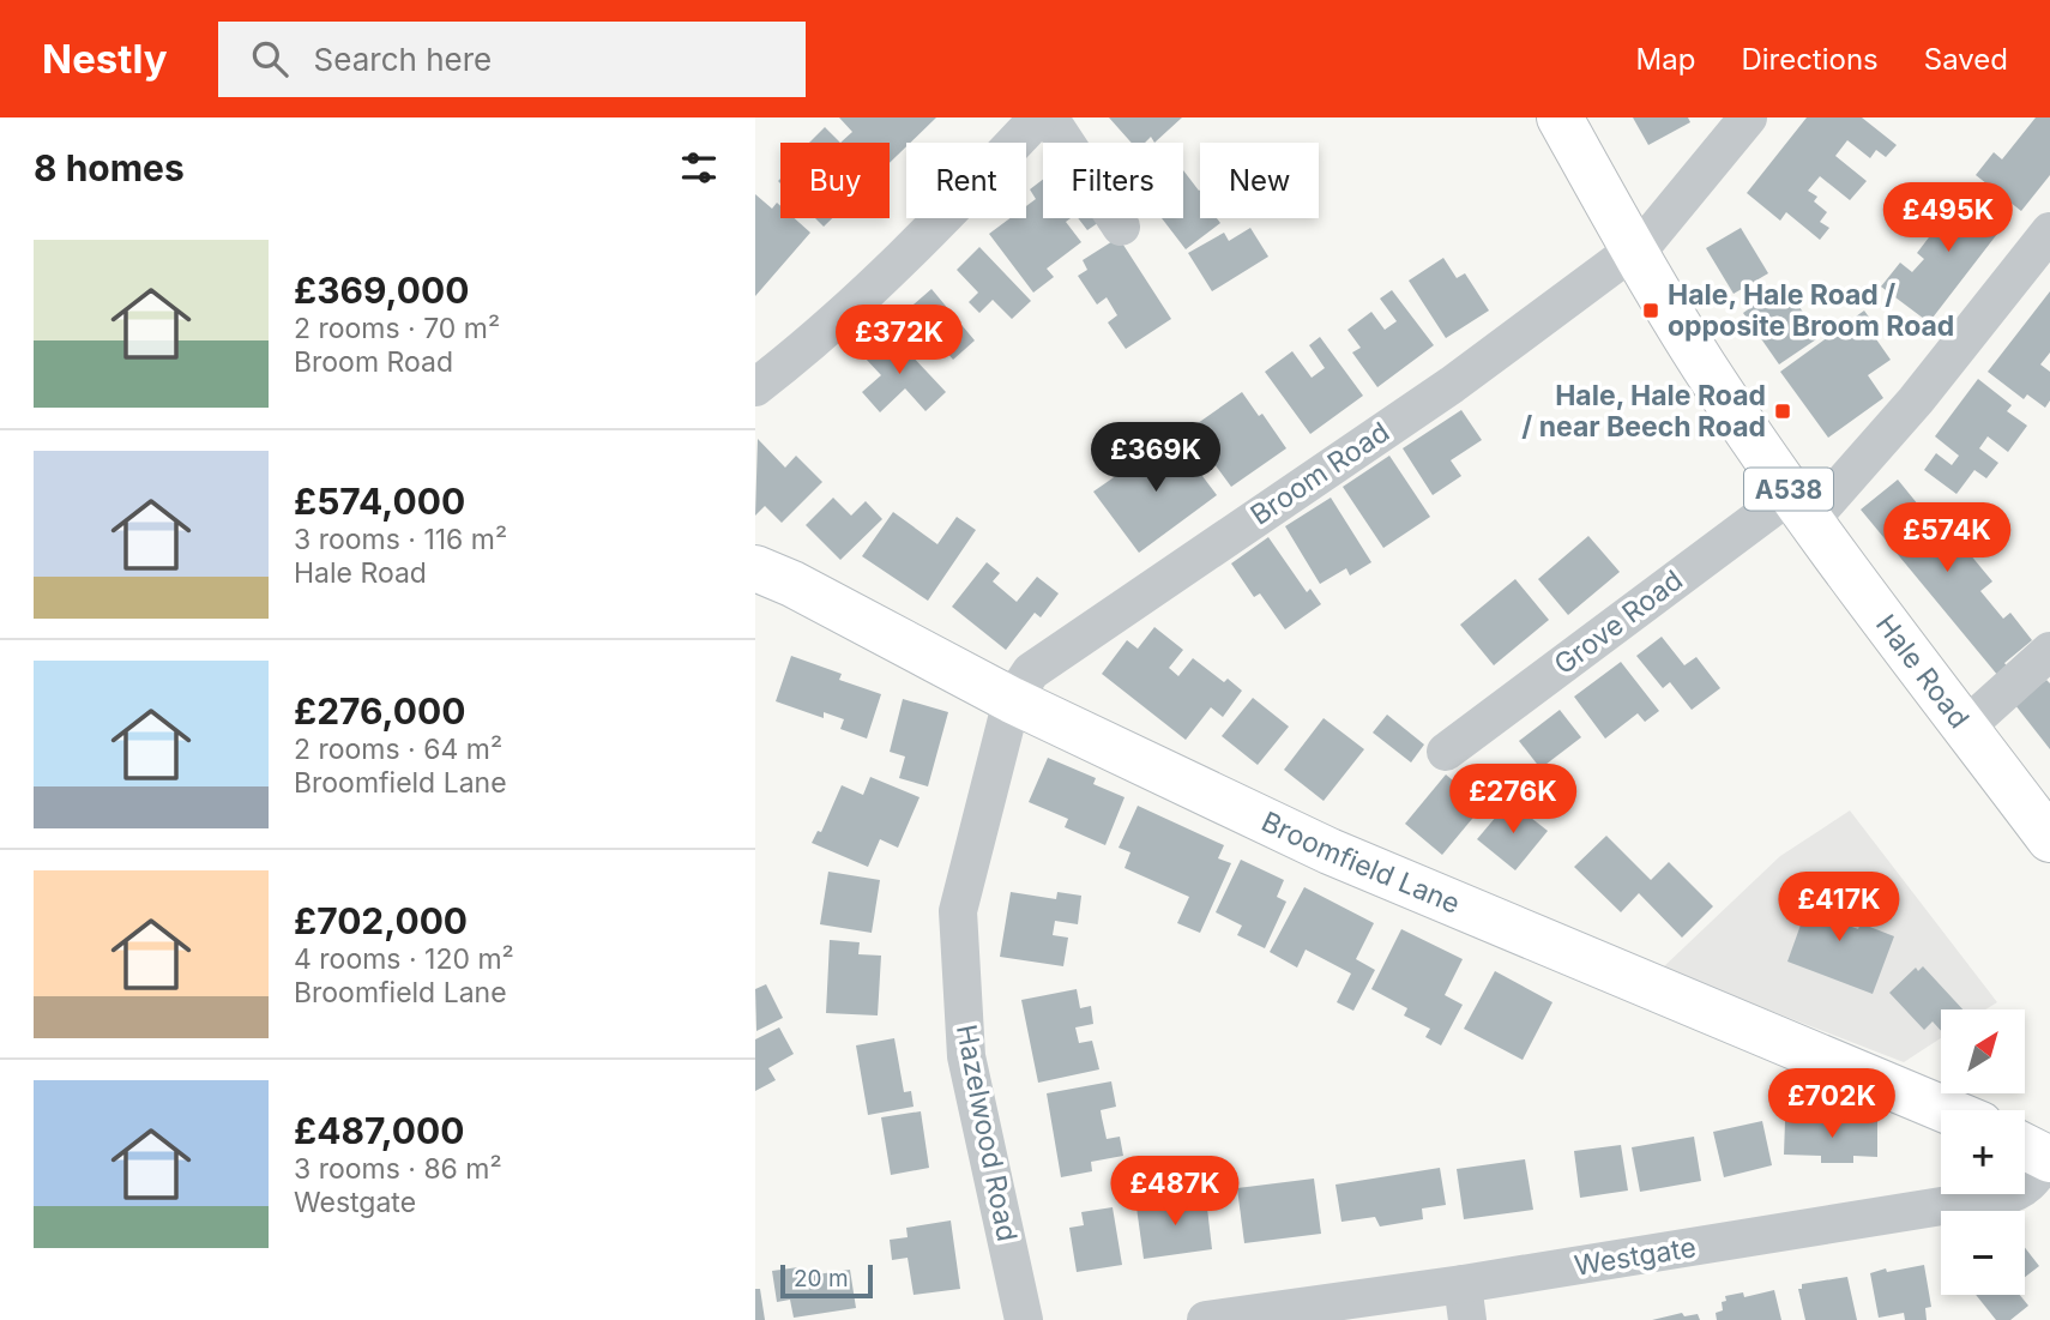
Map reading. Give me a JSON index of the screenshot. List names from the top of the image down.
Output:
{
  "streets": {
    "main road": ["A538", "Hale Road", "Broomfield Lane"],
    "street": [
      "Broom Road",
      "Grove Road",
      "Hazelwood Road",
      "Westgate"
    ]
  },
  "crossings": [
    ["Broom Road", "Hale Road"],
    ["Broom Road", "Broomfield Lane"],
    ["Broom Road", "Hazelwood Road"],
    ["Grove Road", "Hale Road"],
    ["Broomfield Lane", "Hazelwood Road"]
  ],
  "places": {
    "transit": ["Hale, Hale Road / opposite Broom Road", "Hale, Hale Road / near Beech Road"]
  },
  "scale_bar": "20 m",
  "north": "top right",
  "page": {
    "header": "Nestly",
    "search": "Search here",
    "nav": ["Map", "Directions", "Saved"],
    "heading": "8 homes",
    "chip": [
      "Buy",
      "Rent",
      "Filters",
      "New"
    ],
    "price": [
      "£495K",
      "£372K",
      "£369K",
      "£574K",
      "£276K",
      "£417K",
      "£702K",
      "£487K"
    ],
    "list": [
      {
        "name": "£369,000",
        "note": "2 rooms · 70 m² · Broom Road"
      },
      {
        "name": "£574,000",
        "note": "3 rooms · 116 m² · Hale Road"
      },
      {
        "name": "£276,000",
        "note": "2 rooms · 64 m² · Broomfield Lane"
      },
      {
        "name": "£702,000",
        "note": "4 rooms · 120 m² · Broomfield Lane"
      },
      {
        "name": "£487,000",
        "note": "3 rooms · 86 m² · Westgate"
      }
    ],
    "map_buttons": ["+", "−"],
    "scale": "20 m"
  }
}
